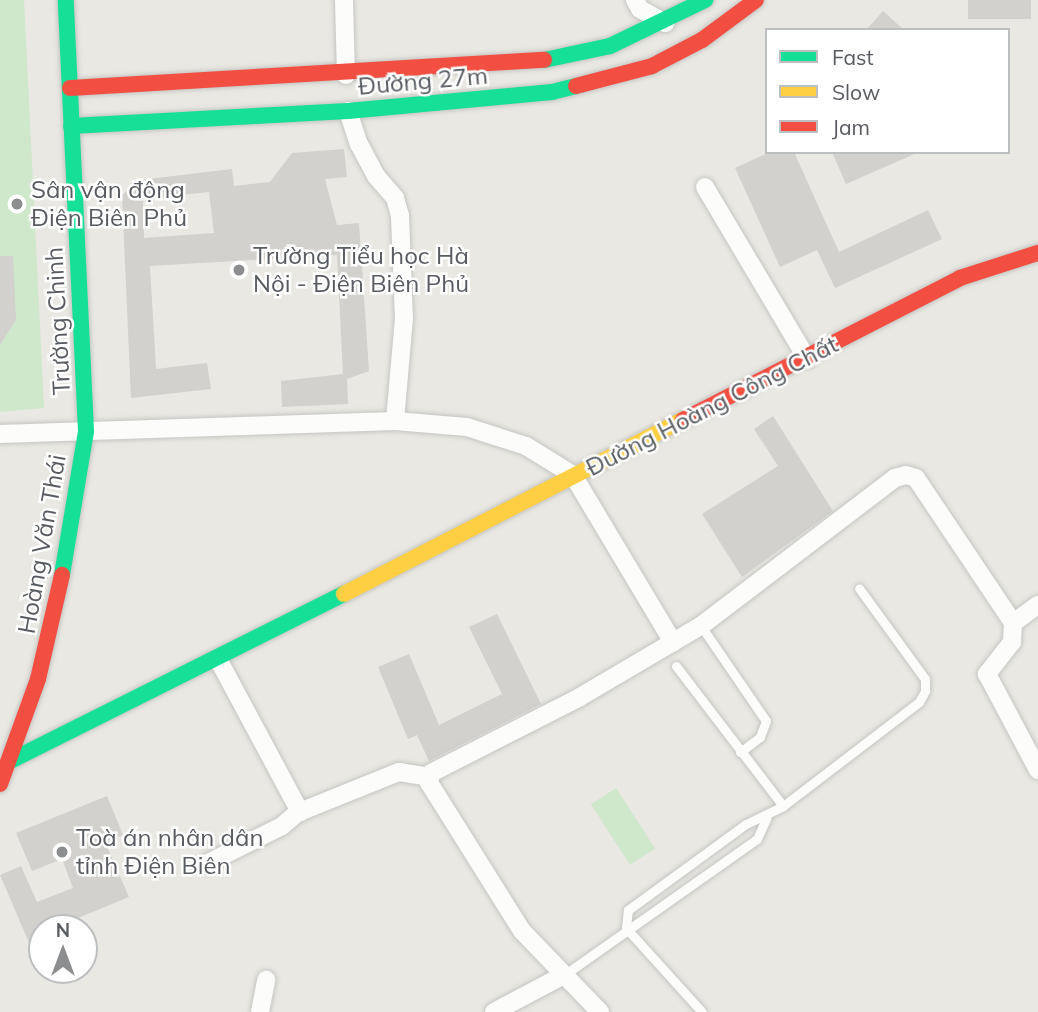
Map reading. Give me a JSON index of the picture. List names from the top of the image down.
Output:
{
  "streets": {
    "street": [
      "Đường 27m",
      "Trường Chinh",
      "Đường Hoàng Công Chất",
      "Hoàng Văn Thái"
    ]
  },
  "crossings": [
    ["Đường 27m", "Trường Chinh"],
    ["Trường Chinh", "Đường Hoàng Công Chất"],
    ["Trường Chinh", "Hoàng Văn Thái"],
    ["Đường Hoàng Công Chất", "Hoàng Văn Thái"]
  ],
  "places": ["Sân vận động Điện Biên Phủ", "Trường Tiểu học Hà Nội - Điện Biên Phủ", "Toà án nhân dân tỉnh Điện Biên"],
  "legend": ["Fast", "Slow", "Jam"],
  "north": "top"
}
